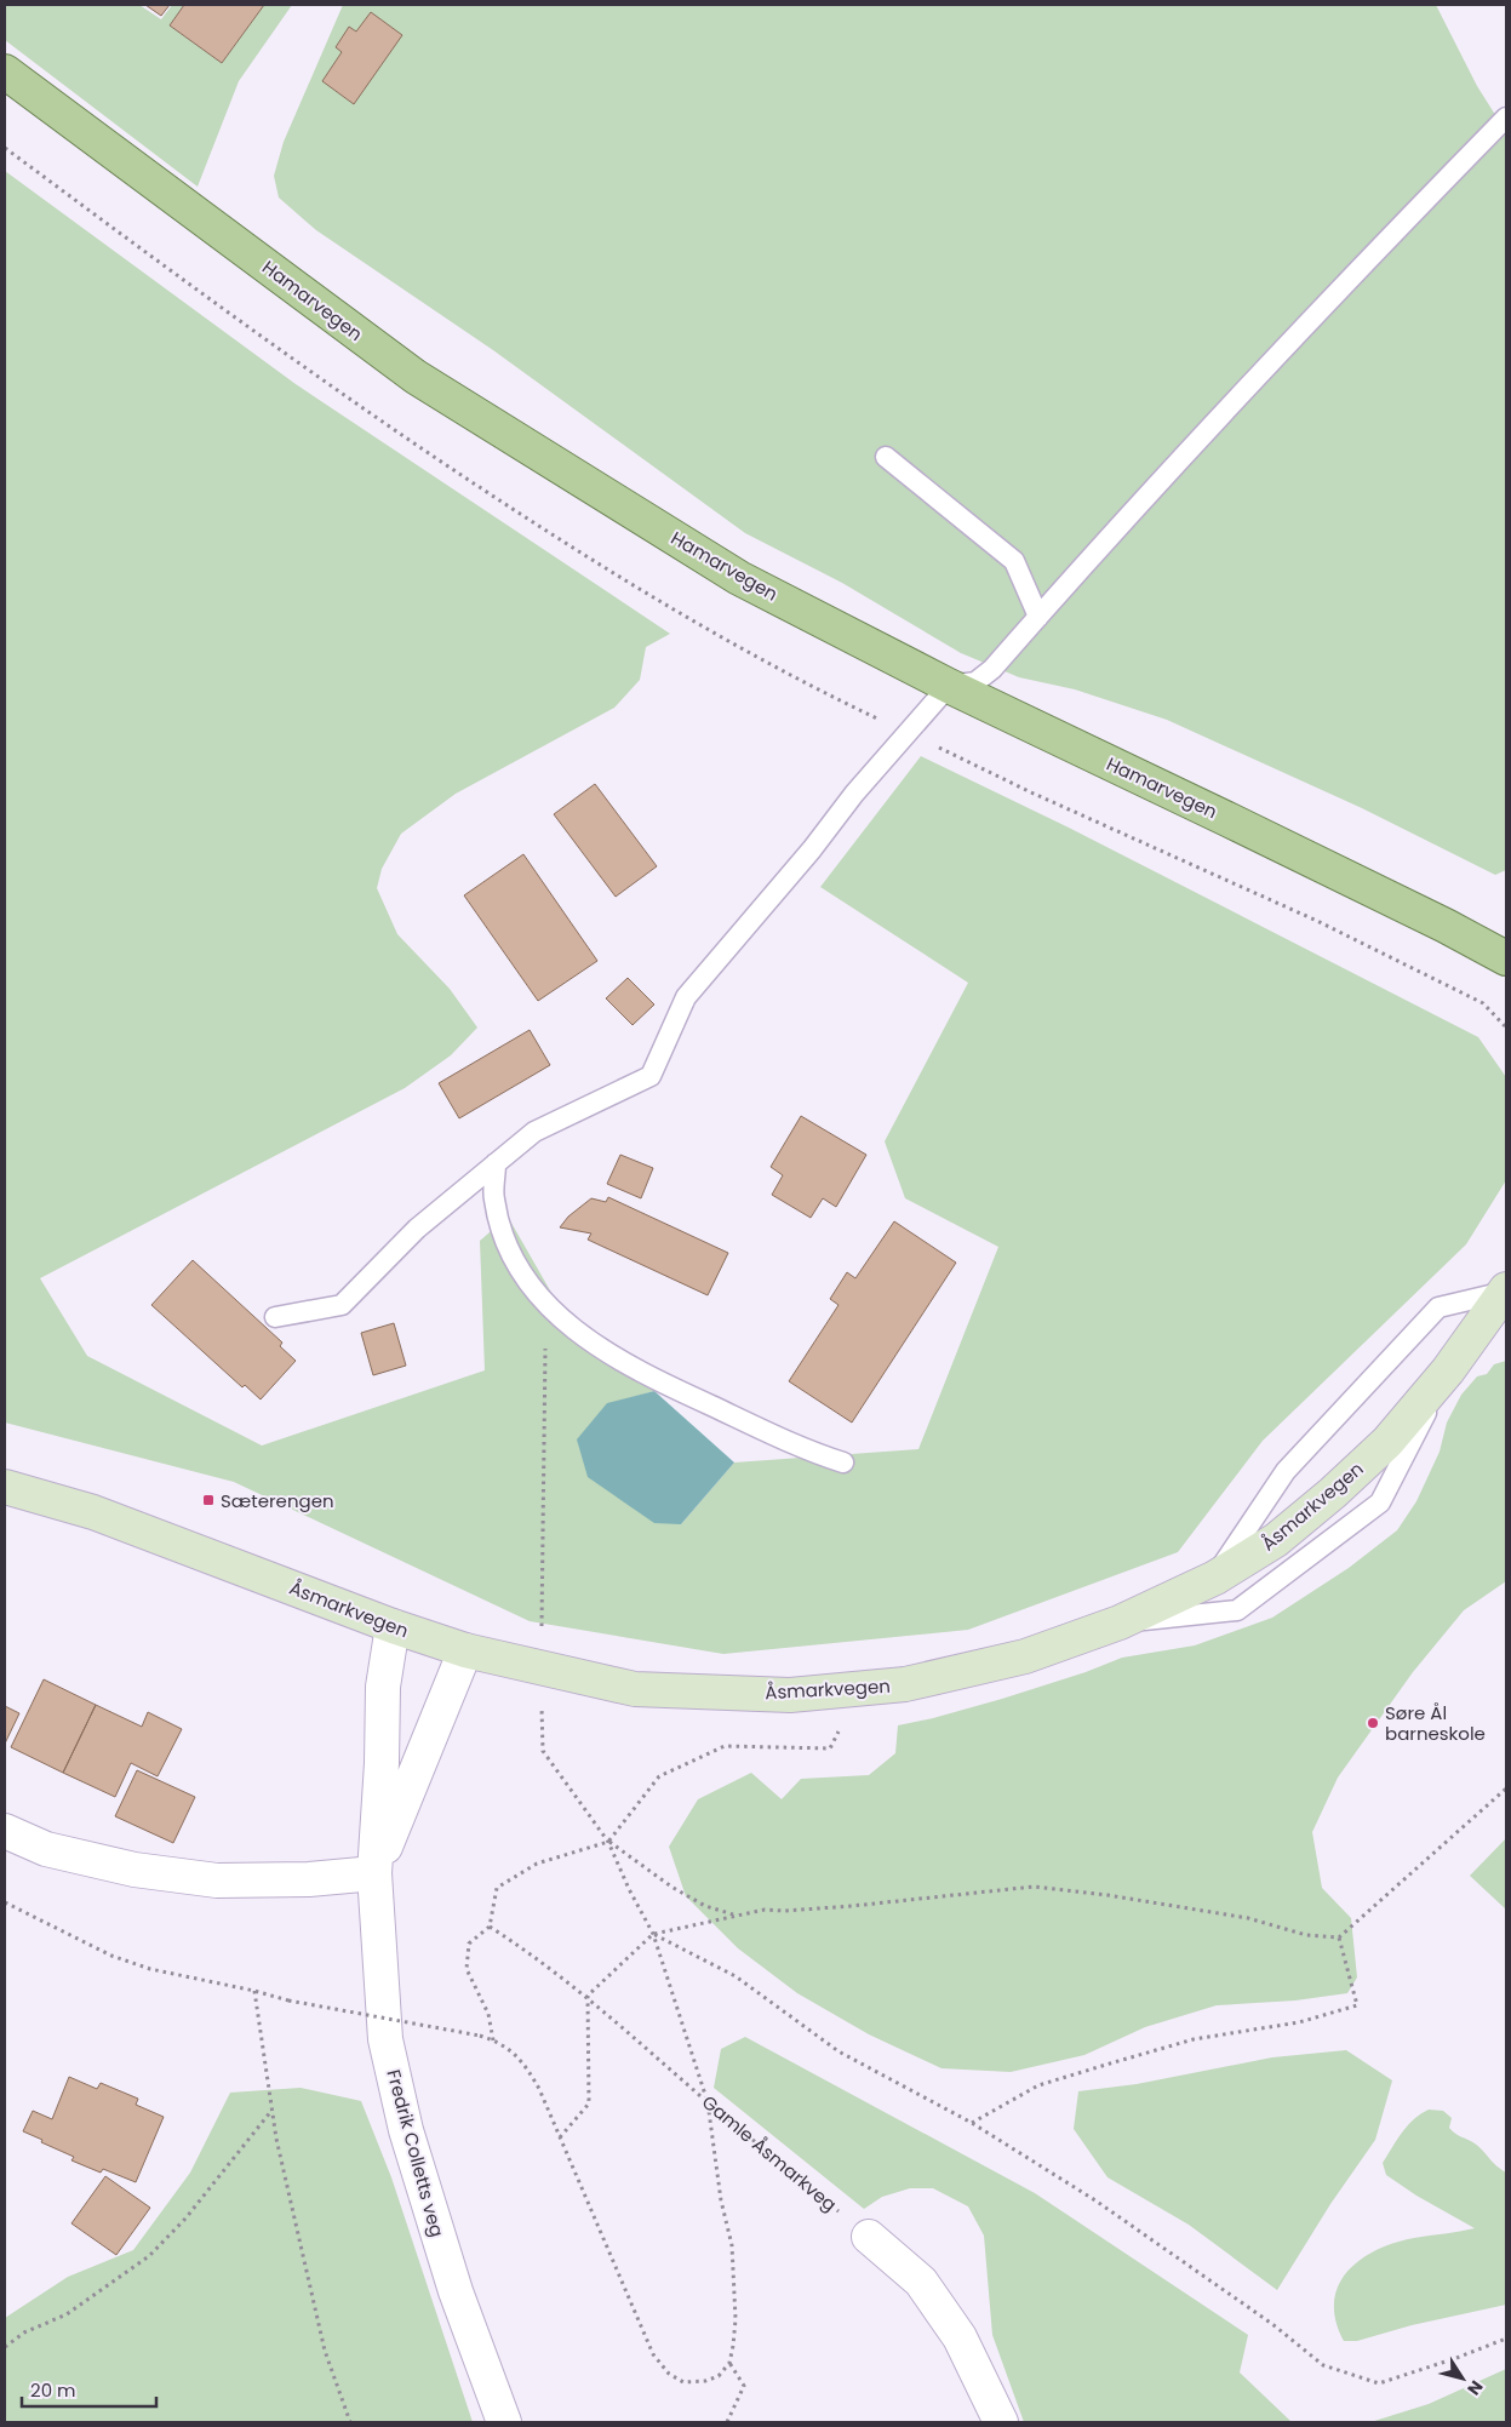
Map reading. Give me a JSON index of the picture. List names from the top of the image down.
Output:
{
  "streets": {
    "main road": ["Hamarvegen", "Åsmarkvegen"],
    "street": ["Fredrik Colletts veg"],
    "path": ["Gamle Åsmarkveg"]
  },
  "crossings": [
    ["Åsmarkvegen", "Fredrik Colletts veg"]
  ],
  "places": {
    "transit": ["Sæterengen"],
    "other": ["Søre Ål barneskole"]
  },
  "scale_bar": "20 m",
  "north": "bottom right"
}
